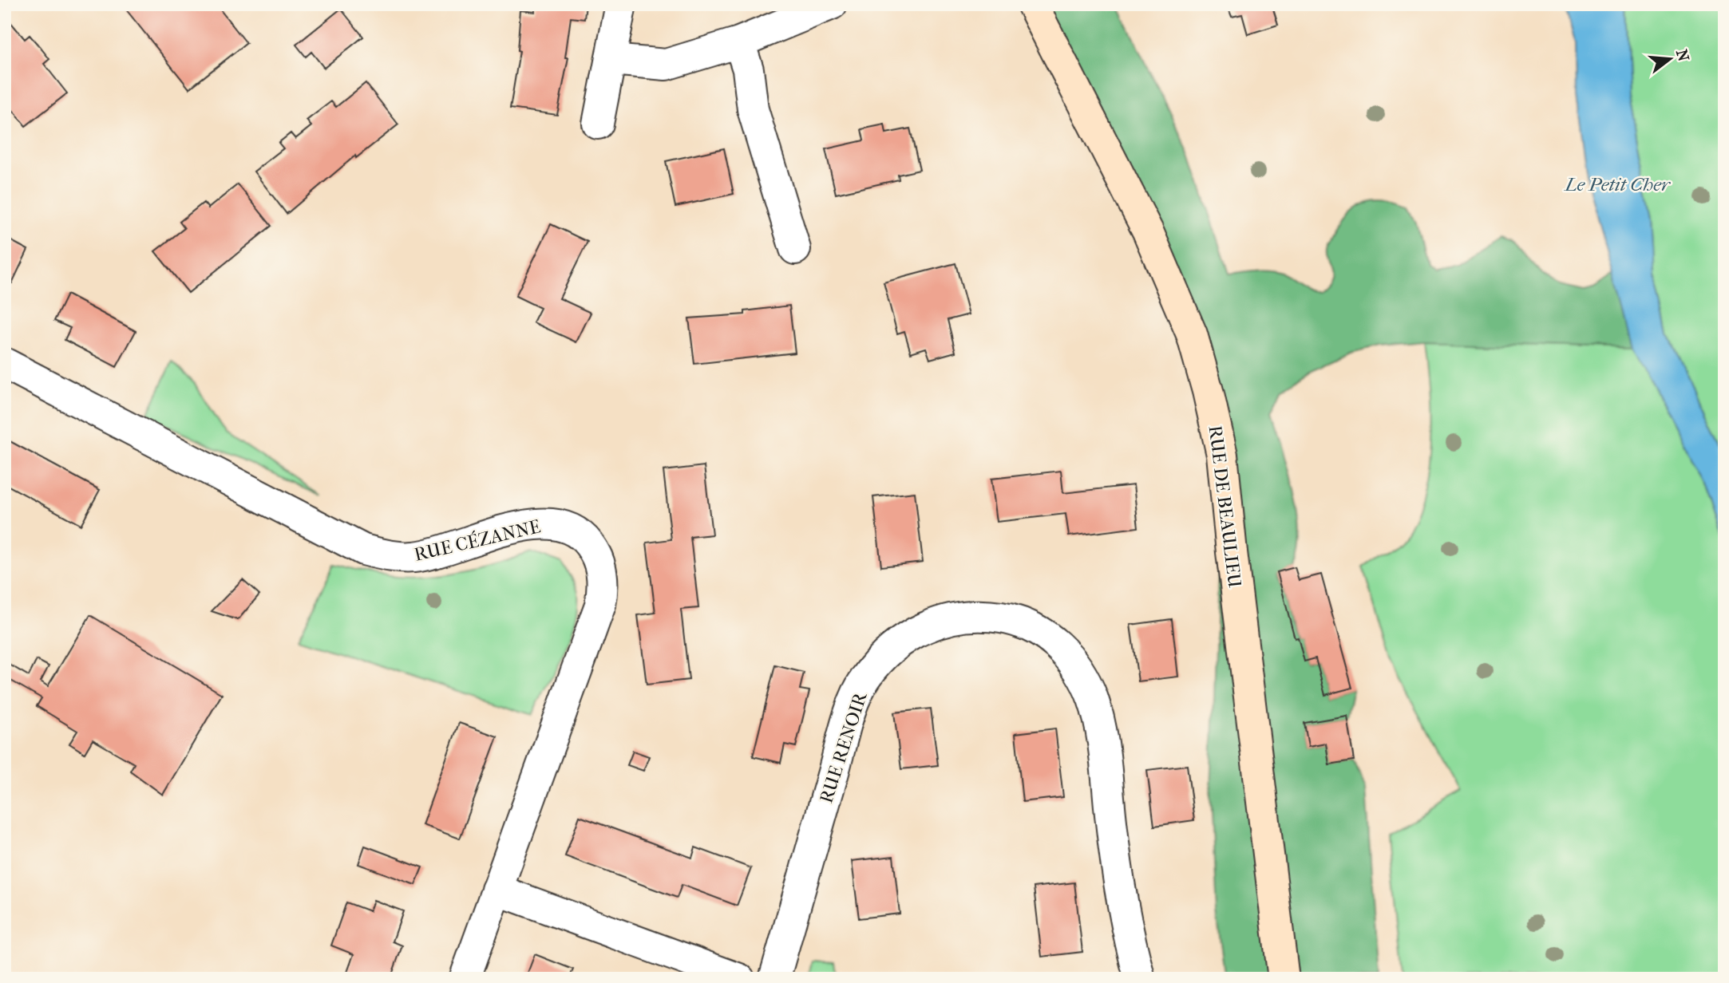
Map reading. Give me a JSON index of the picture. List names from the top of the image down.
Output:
{
  "streets": {
    "street": ["RUE DE BEAULIEU", "RUE CÉZANNE", "RUE RENOIR"]
  },
  "water": ["Le Petit Cher"],
  "north": "right"
}
